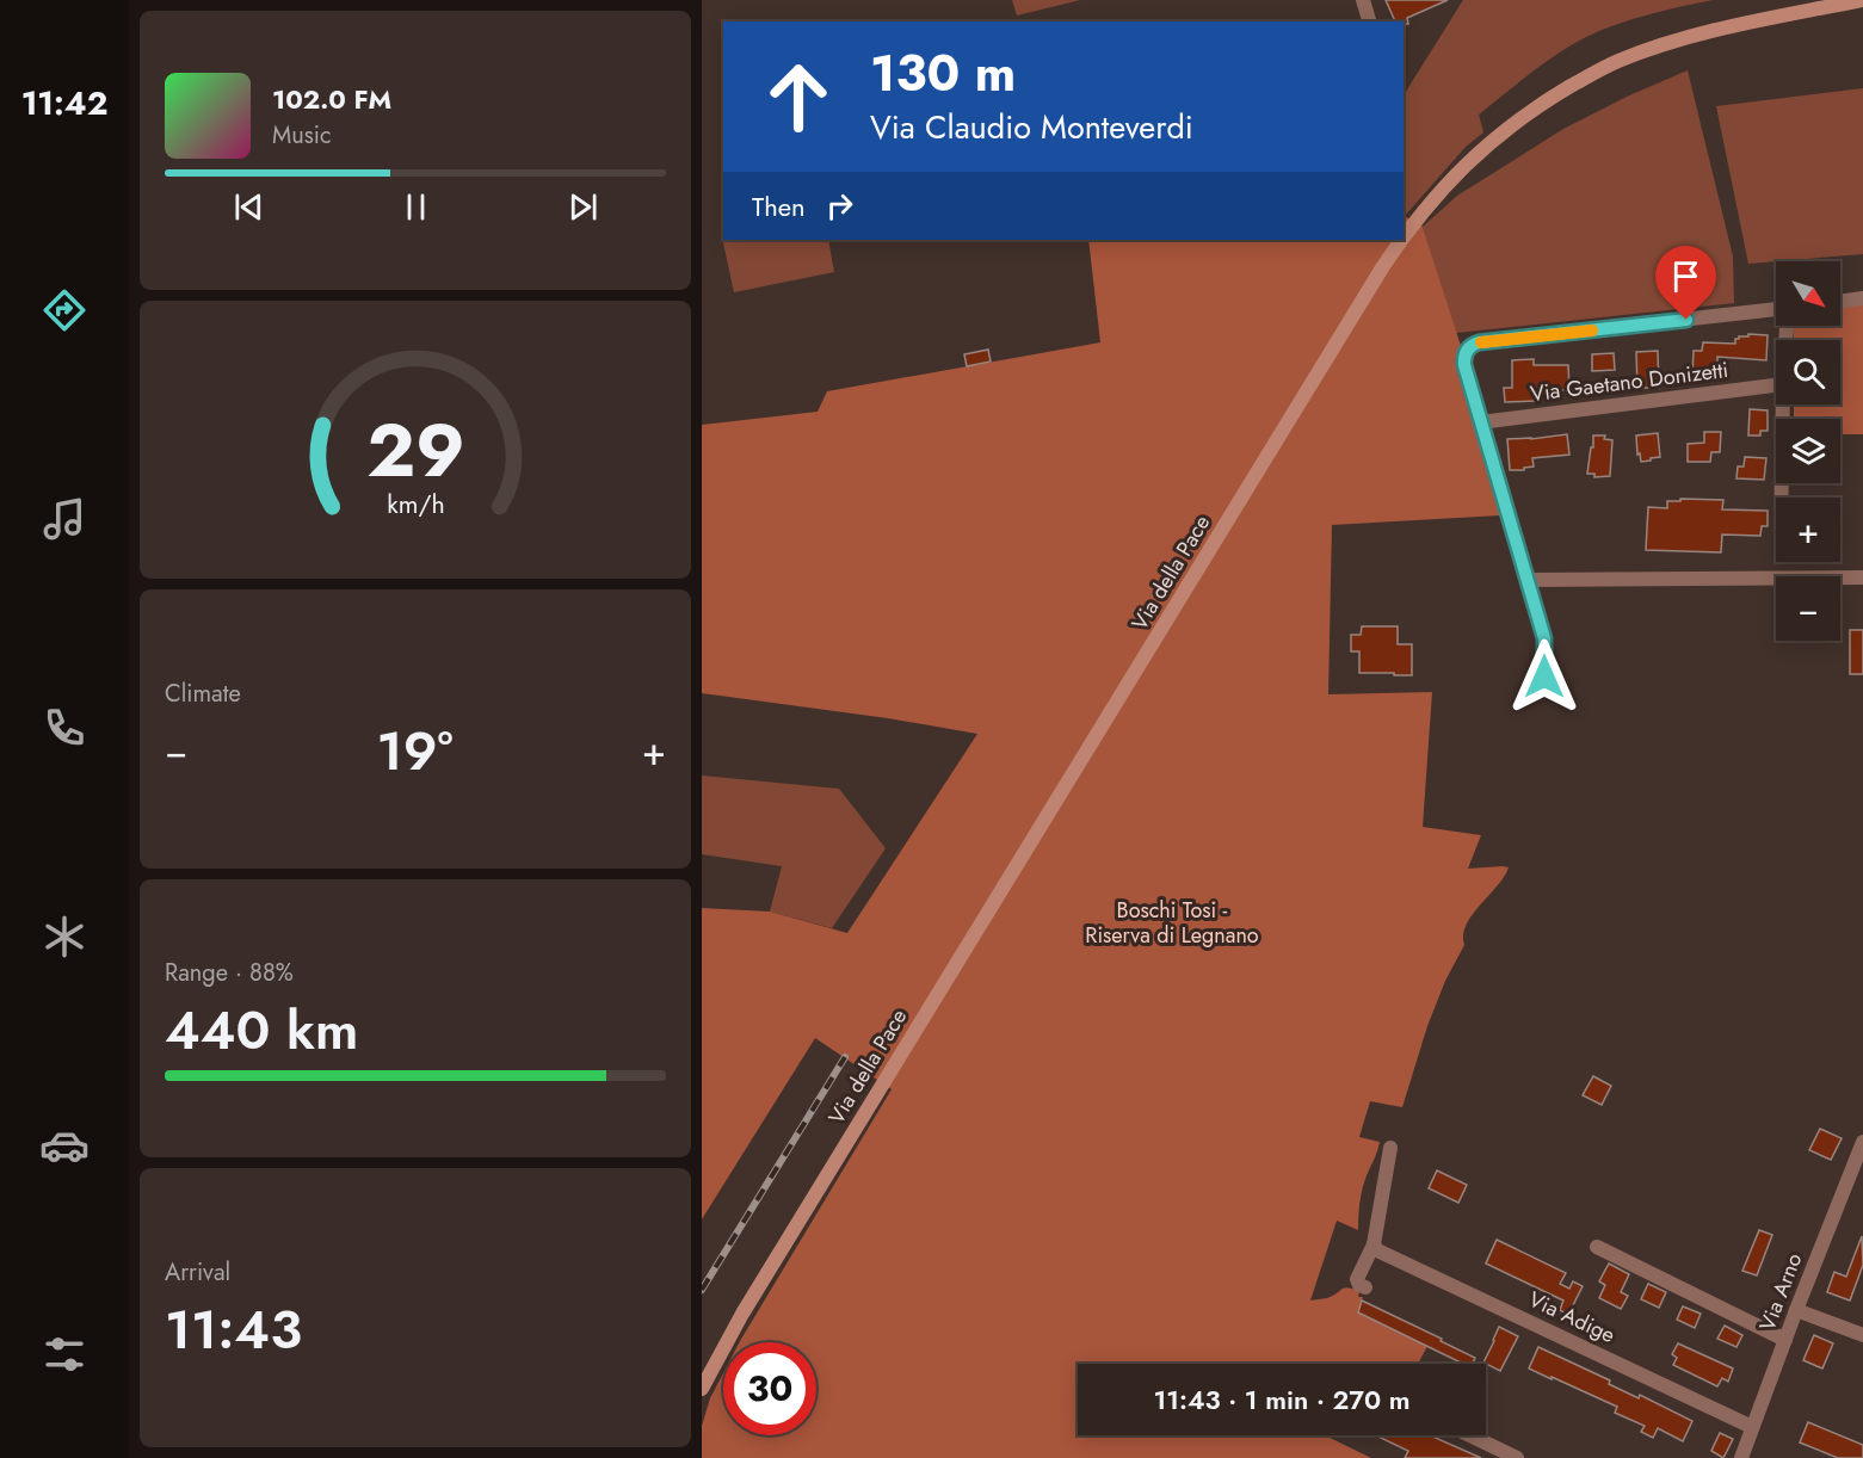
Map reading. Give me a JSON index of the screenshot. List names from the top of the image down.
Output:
{
  "streets": {
    "main road": ["Via della Pace"],
    "street": ["Via Gaetano Donizetti", "Via Arno", "Via Adige"]
  },
  "crossings": [
    ["Via Arno", "Via Adige"]
  ],
  "parks": ["Boschi Tosi - Riserva di Legnano"],
  "north": "bottom right",
  "page": {
    "tabs": "11:42",
    "turn": ["130 m", "Via Claudio Monteverdi"],
    "song": ["102.0 FM", "Music"],
    "then": "Then",
    "map_buttons": ["+", "−"],
    "tile": [
      "Climate",
      ["Range · 88%", "440 km"],
      ["Arrival", "11:43"]
    ],
    "heat": ["−", "19°", "+"],
    "limit": "30",
    "trip": "11:43 · 1 min · 270 m",
    "gauge": ["29", "km/h"]
  }
}
